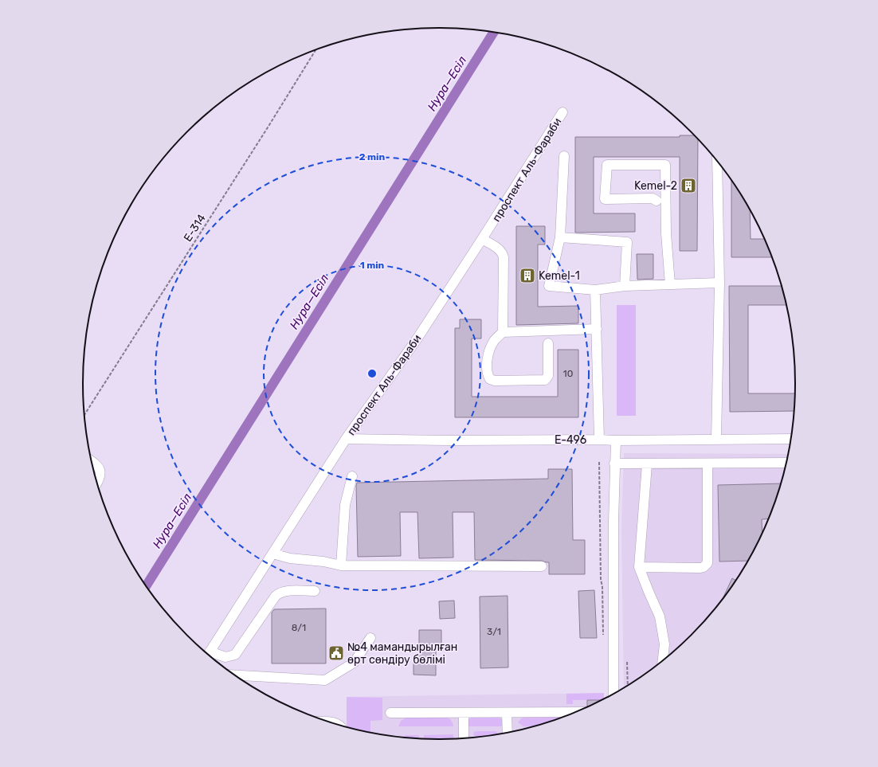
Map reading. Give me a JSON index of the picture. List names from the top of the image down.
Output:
{
  "streets": {
    "street": ["проспект Аль-Фараби", "E-496"],
    "path": ["E-314"]
  },
  "crossings": [
    ["проспект Аль-Фараби", "E-496"]
  ],
  "water": ["Нура—Есіл"],
  "places": {
    "building": ["Kemel-2", "Kemel-1"],
    "public building": ["№4 мамандырылған өрт сөндіру бөлімі"]
  },
  "house_numbers": ["10", "8/1", "3/1"],
  "rings": ["2 min", "1 min"]
}
